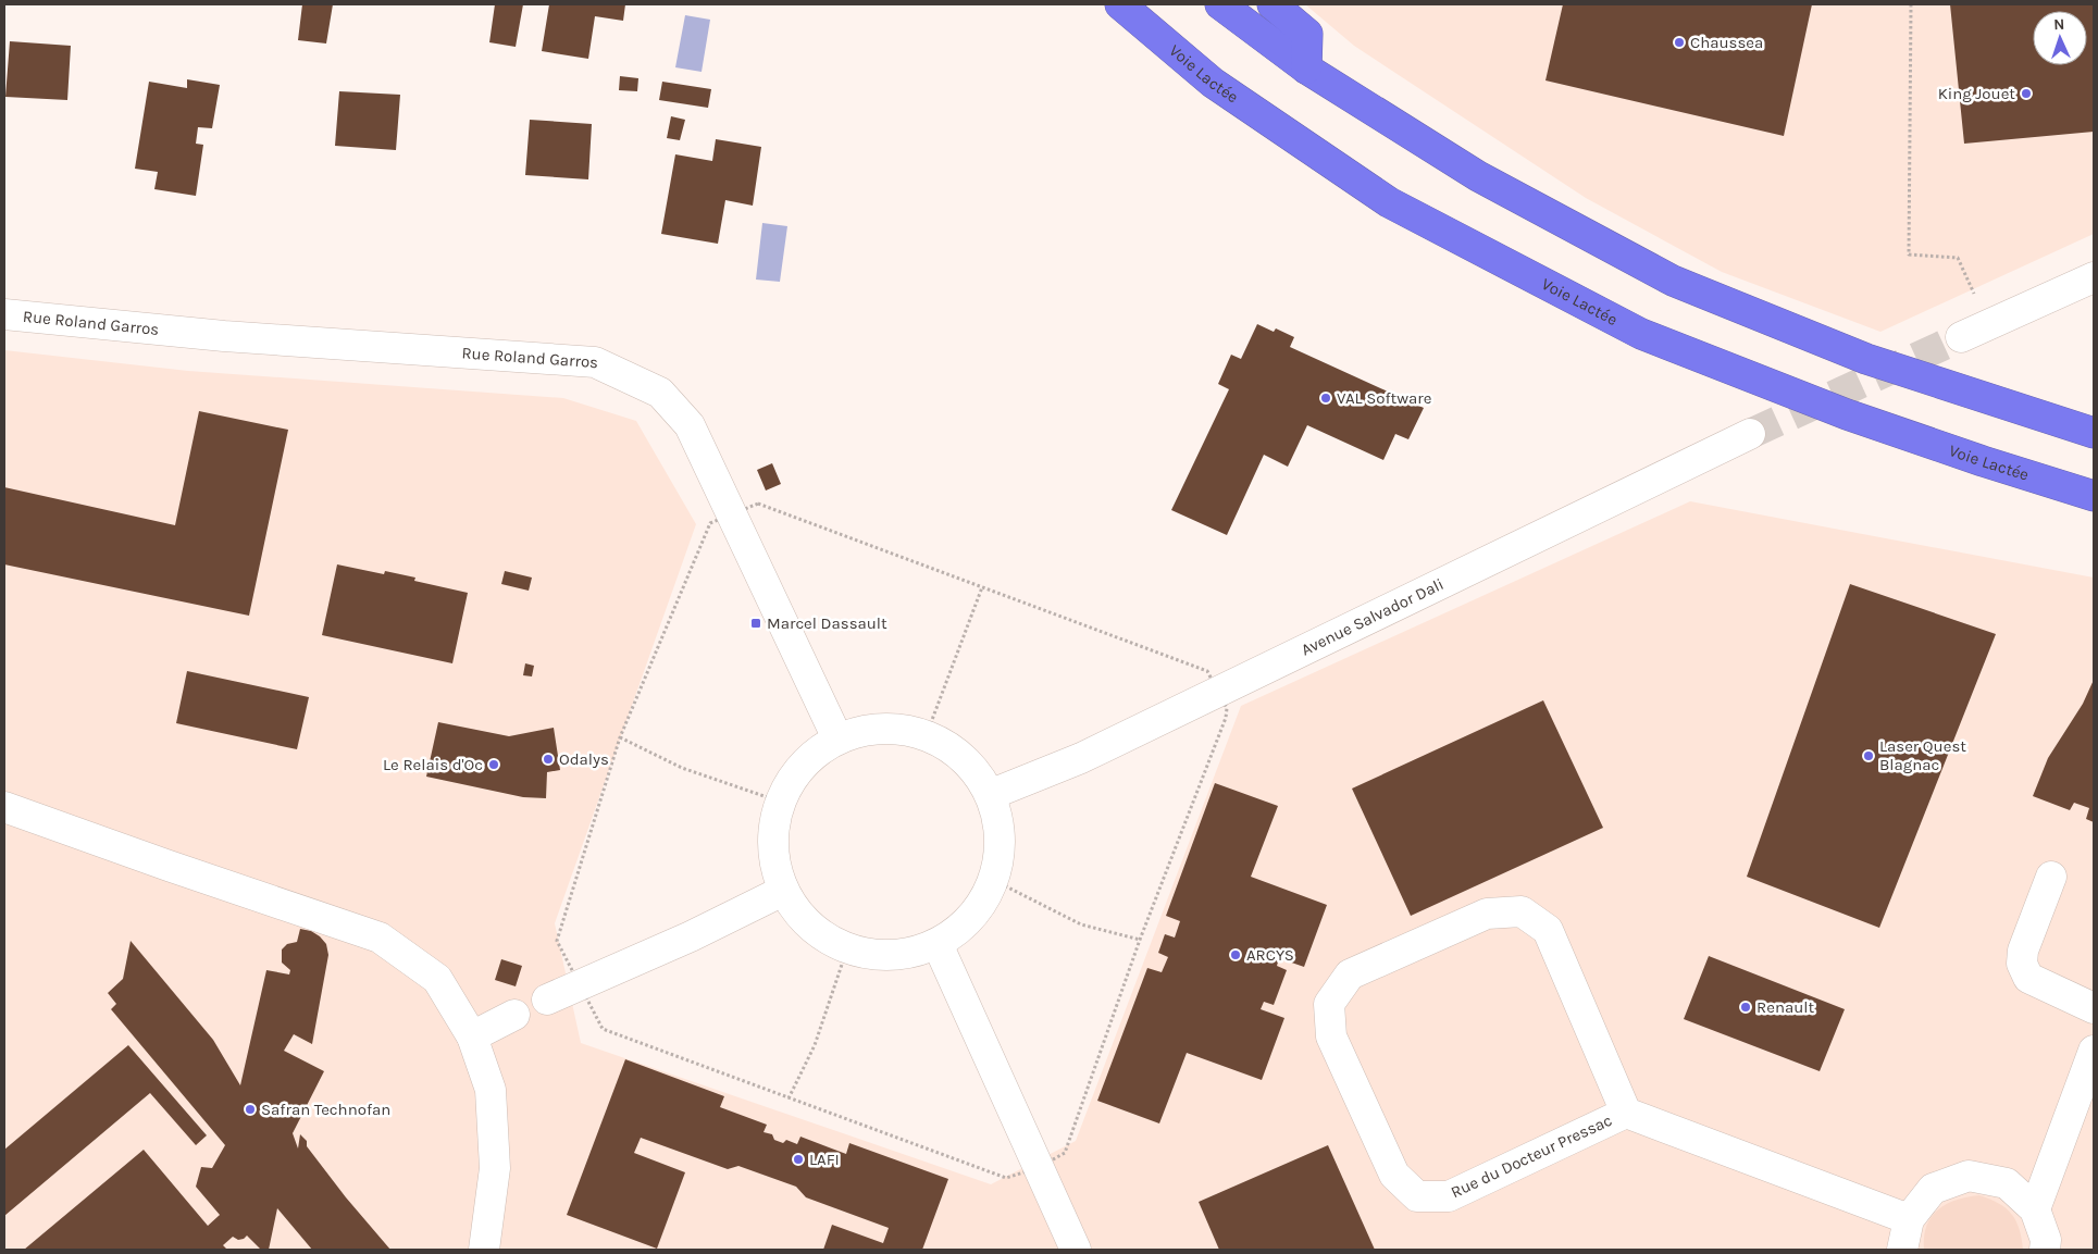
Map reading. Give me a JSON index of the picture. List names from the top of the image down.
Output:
{
  "streets": {
    "highway": ["Voie Lactée"],
    "street": ["Rue Roland Garros", "Avenue Salvador Dali", "Rue du Docteur Pressac"]
  },
  "places": {
    "other": [
      "Chaussea",
      "King Jouet",
      "VAL Software",
      "Laser Quest Blagnac",
      "Odalys",
      "Le Relais d'Oc",
      "ARCYS",
      "Renault",
      "Safran Technofan",
      "LAFI"
    ],
    "transit": ["Marcel Dassault"]
  },
  "north": "top"
}
